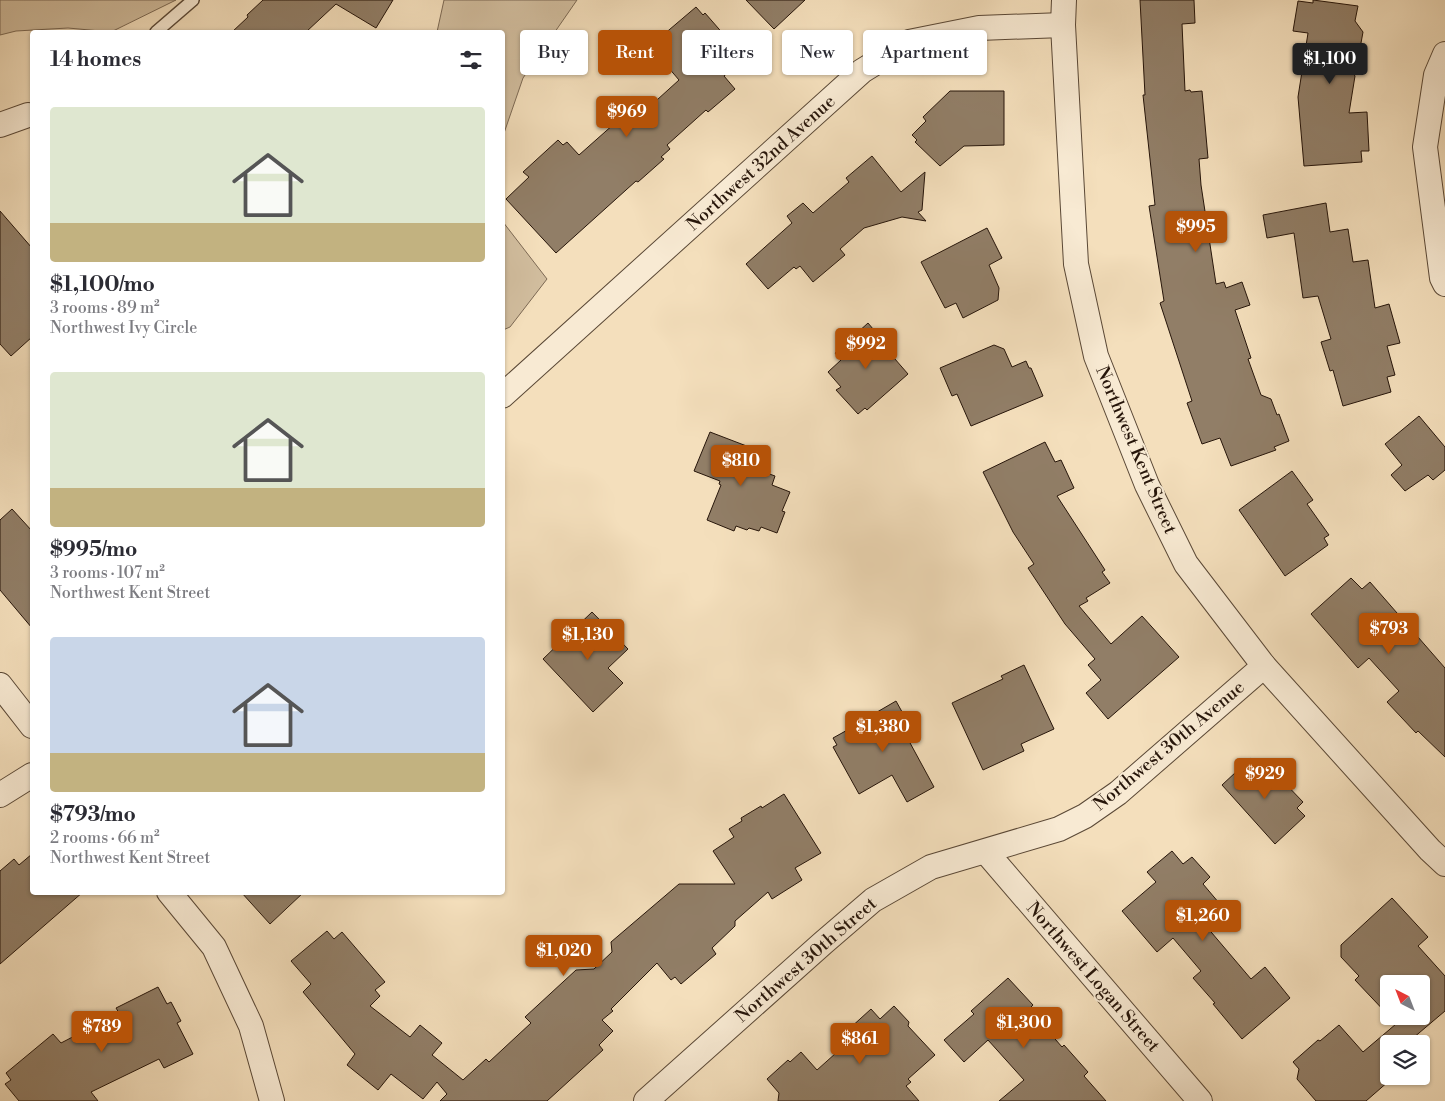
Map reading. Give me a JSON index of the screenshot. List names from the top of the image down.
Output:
{
  "streets": {
    "street": [
      "Northwest 32nd Avenue",
      "Northwest Kent Street",
      "Northwest 30th Avenue",
      "Northwest 30th Street",
      "Northwest Logan Street"
    ]
  },
  "crossings": [
    ["Northwest 32nd Avenue", "Northwest Kent Street"],
    ["Northwest Kent Street", "Northwest 30th Avenue"],
    ["Northwest 30th Avenue", "Northwest 30th Street"],
    ["Northwest 30th Avenue", "Northwest Logan Street"],
    ["Northwest 30th Street", "Northwest Logan Street"]
  ],
  "north": "top left",
  "page": {
    "chip": [
      "Buy",
      "Rent",
      "Filters",
      "New",
      "Apartment"
    ],
    "heading": "14 homes",
    "price": [
      "$1,100",
      "$969",
      "$995",
      "$992",
      "$810",
      "$793",
      "$1,130",
      "$1,380",
      "$929",
      "$1,260",
      "$1,020",
      "$1,300",
      "$789",
      "$861"
    ],
    "list": [
      {
        "name": "$1,100/mo",
        "note": "3 rooms · 89 m² · Northwest Ivy Circle"
      },
      {
        "name": "$995/mo",
        "note": "3 rooms · 107 m² · Northwest Kent Street"
      },
      {
        "name": "$793/mo",
        "note": "2 rooms · 66 m² · Northwest Kent Street"
      }
    ]
  }
}
